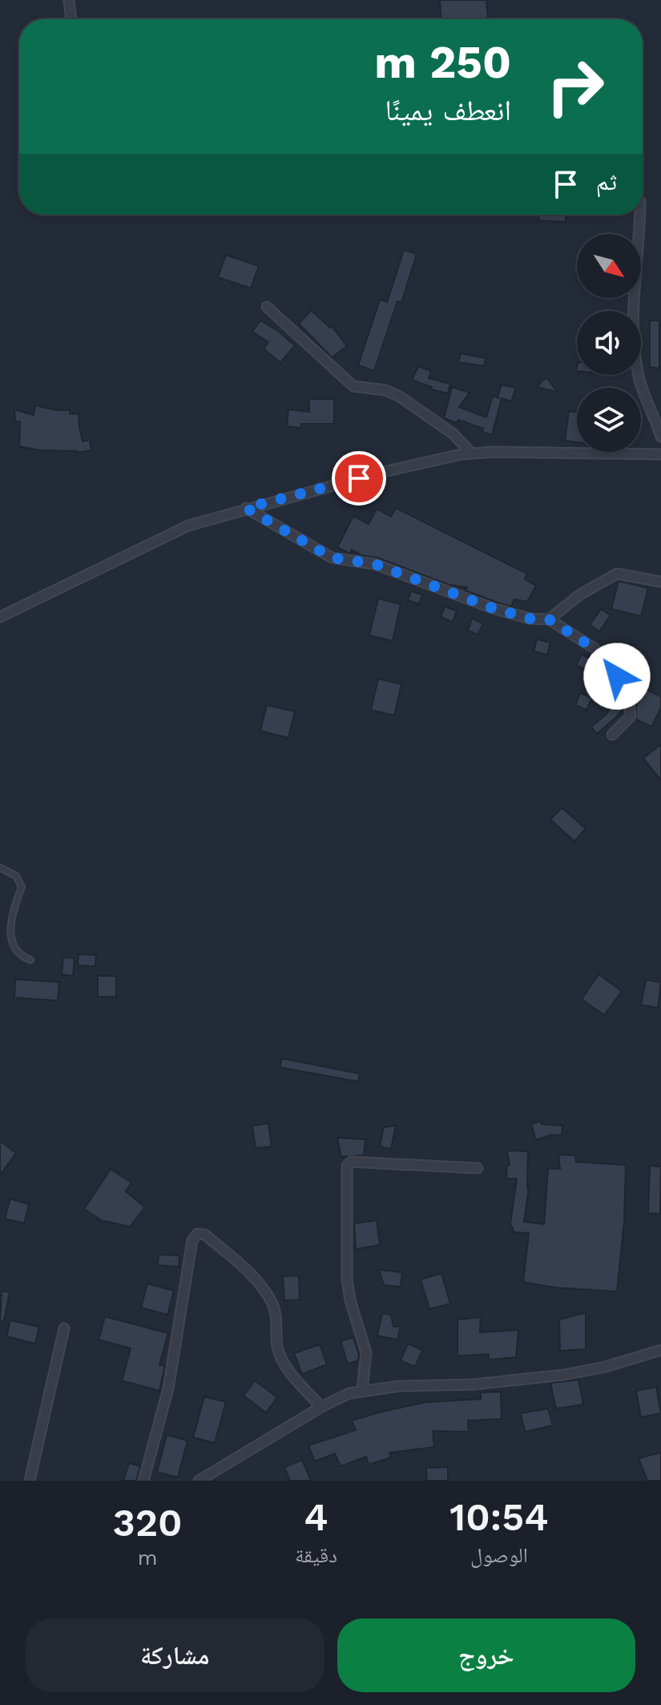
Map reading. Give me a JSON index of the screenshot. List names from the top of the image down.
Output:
{
  "north": "bottom right",
  "page": {
    "turn": ["250 m", "انعطف يمينًا"],
    "then": "ثم",
    "eta": [
      "10:54",
      "الوصول",
      "4",
      "دقيقة",
      "320",
      "m"
    ],
    "buttons": ["خروج", "مشاركة"]
  }
}
